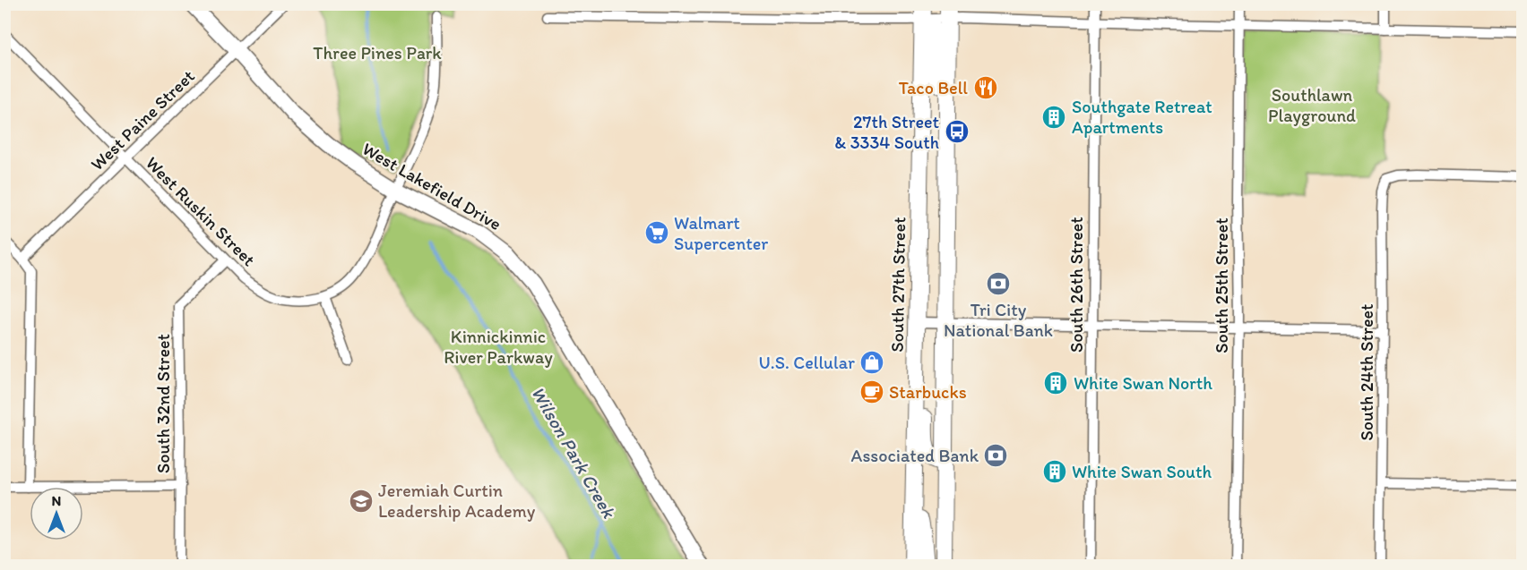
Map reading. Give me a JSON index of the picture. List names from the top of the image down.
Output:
{
  "streets": {
    "main road": ["South 27th Street"],
    "street": [
      "West Paine Street",
      "West Lakefield Drive",
      "West Ruskin Street",
      "South 26th Street",
      "South 25th Street",
      "South 24th Street",
      "South 32nd Street"
    ]
  },
  "crossings": [
    ["West Paine Street", "West Lakefield Drive"],
    ["West Paine Street", "West Ruskin Street"],
    ["West Lakefield Drive", "West Ruskin Street"],
    ["West Ruskin Street", "South 32nd Street"]
  ],
  "water": ["Wilson Park Creek"],
  "parks": ["Three Pines Park", "Southlawn Playground", "Kinnickinnic River Parkway"],
  "places": {
    "restaurant": ["Taco Bell"],
    "building": ["Southgate Retreat Apartments", "White Swan North", "White Swan South"],
    "bus stop": ["27th Street & 3334 South"],
    "supermarket": ["Walmart Supercenter"],
    "bank": ["Tri City National Bank", "Associated Bank"],
    "shop": ["U.S. Cellular"],
    "cafe": ["Starbucks"],
    "school or university": ["Jeremiah Curtin Leadership Academy"]
  },
  "north": "top"
}
